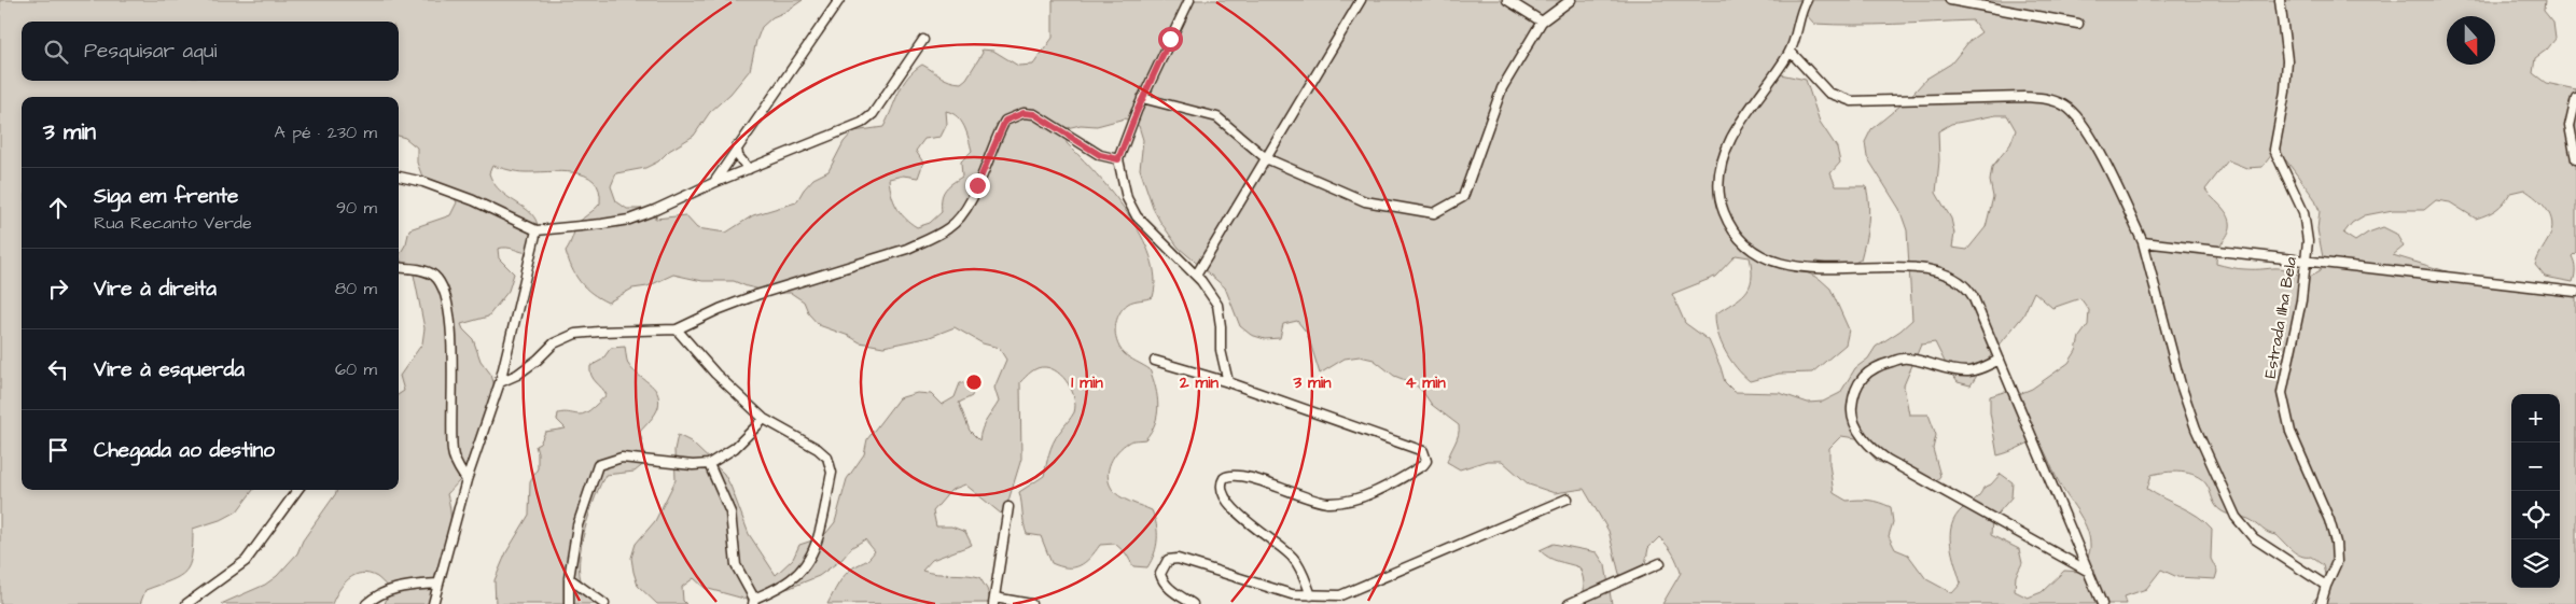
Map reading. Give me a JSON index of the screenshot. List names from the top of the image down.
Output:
{
  "streets": {
    "street": ["Estrada Ilha Bela"]
  },
  "north": "bottom",
  "page": {
    "search": "Pesquisar aqui",
    "heading": ["3 min", "A pé · 230 m"],
    "list": [
      ["Siga em frente", "Rua Recanto Verde", "90 m"],
      ["Vire à direita", "80 m"],
      ["Vire à esquerda", "60 m"],
      "Chegada ao destino"
    ],
    "map_buttons": ["+", "−"]
  },
  "rings": [
    "1 min",
    "2 min",
    "3 min",
    "4 min"
  ]
}
